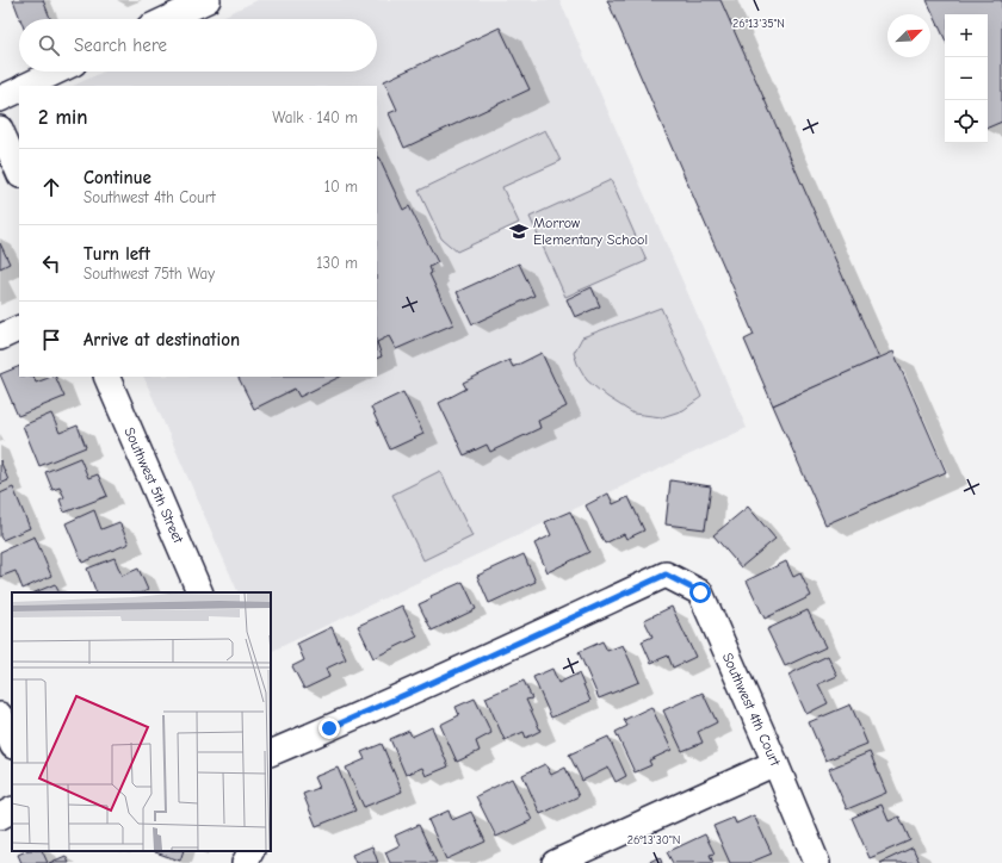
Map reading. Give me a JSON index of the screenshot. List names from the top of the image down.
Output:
{
  "streets": {
    "street": ["Southwest 5th Street", "Southwest 4th Court"]
  },
  "places": {
    "school or university": ["Morrow Elementary School"]
  },
  "north": "top right",
  "page": {
    "map_buttons": ["+", "−"],
    "search": "Search here",
    "heading": ["2 min", "Walk · 140 m"],
    "list": [
      ["Continue", "Southwest 4th Court", "10 m"],
      ["Turn left", "Southwest 75th Way", "130 m"],
      "Arrive at destination"
    ]
  },
  "coordinates": ["26°13'35\"N", "26°13'30\"N"]
}
